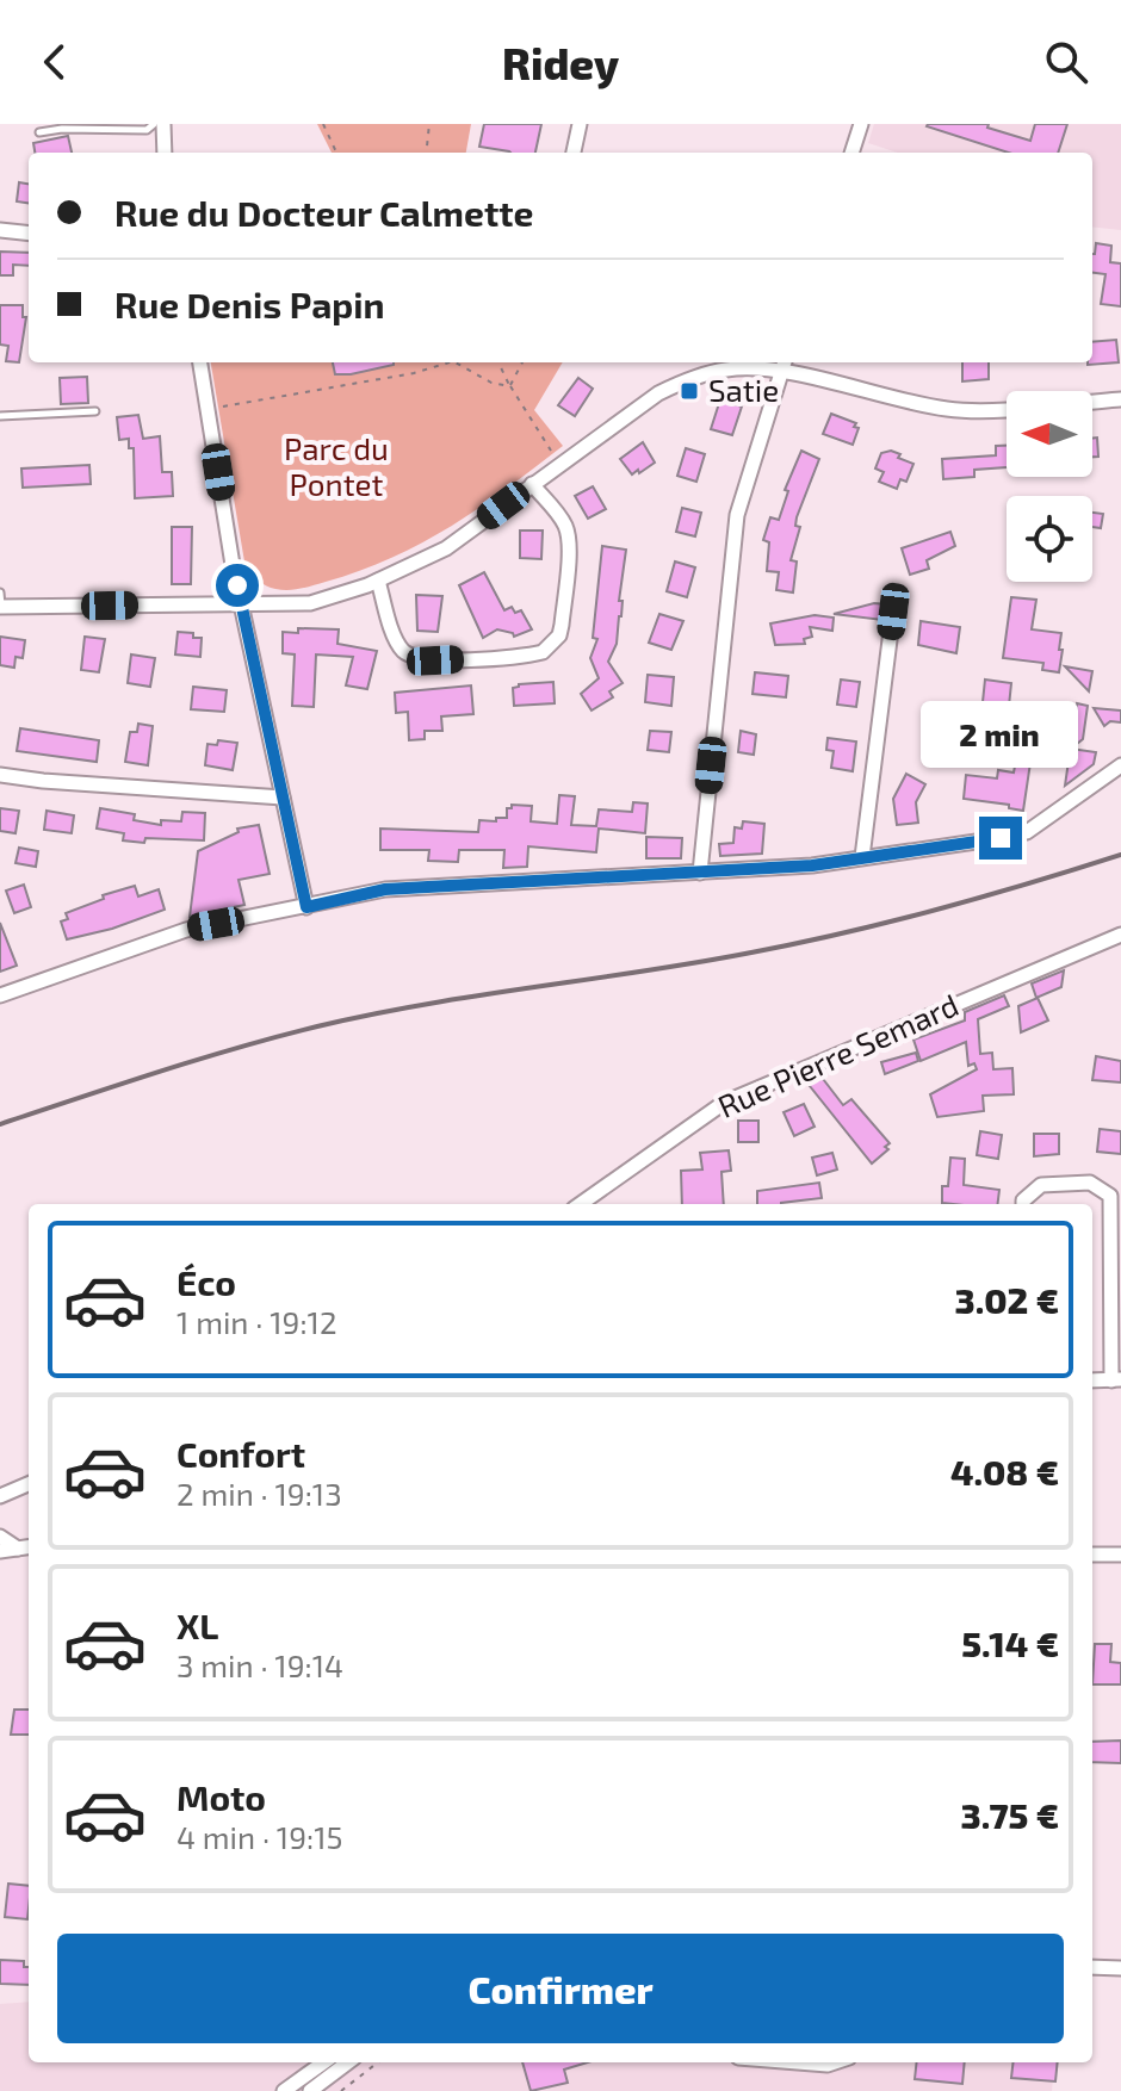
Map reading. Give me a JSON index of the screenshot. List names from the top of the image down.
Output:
{
  "streets": {
    "street": ["Rue Pierre Semard"]
  },
  "parks": ["Parc du Pontet"],
  "places": {
    "transit": ["Satie"]
  },
  "north": "left",
  "page": {
    "header": "Ridey",
    "banner": ["Rue du Docteur Calmette", "Rue Denis Papin"],
    "bubble": "2 min",
    "list": [
      {
        "name": "Éco",
        "note": "1 min · 19:12",
        "value": "3.02 €"
      },
      {
        "name": "Confort",
        "note": "2 min · 19:13",
        "value": "4.08 €"
      },
      {
        "name": "XL",
        "note": "3 min · 19:14",
        "value": "5.14 €"
      },
      {
        "name": "Moto",
        "note": "4 min · 19:15",
        "value": "3.75 €"
      }
    ],
    "buttons": "Confirmer"
  }
}
